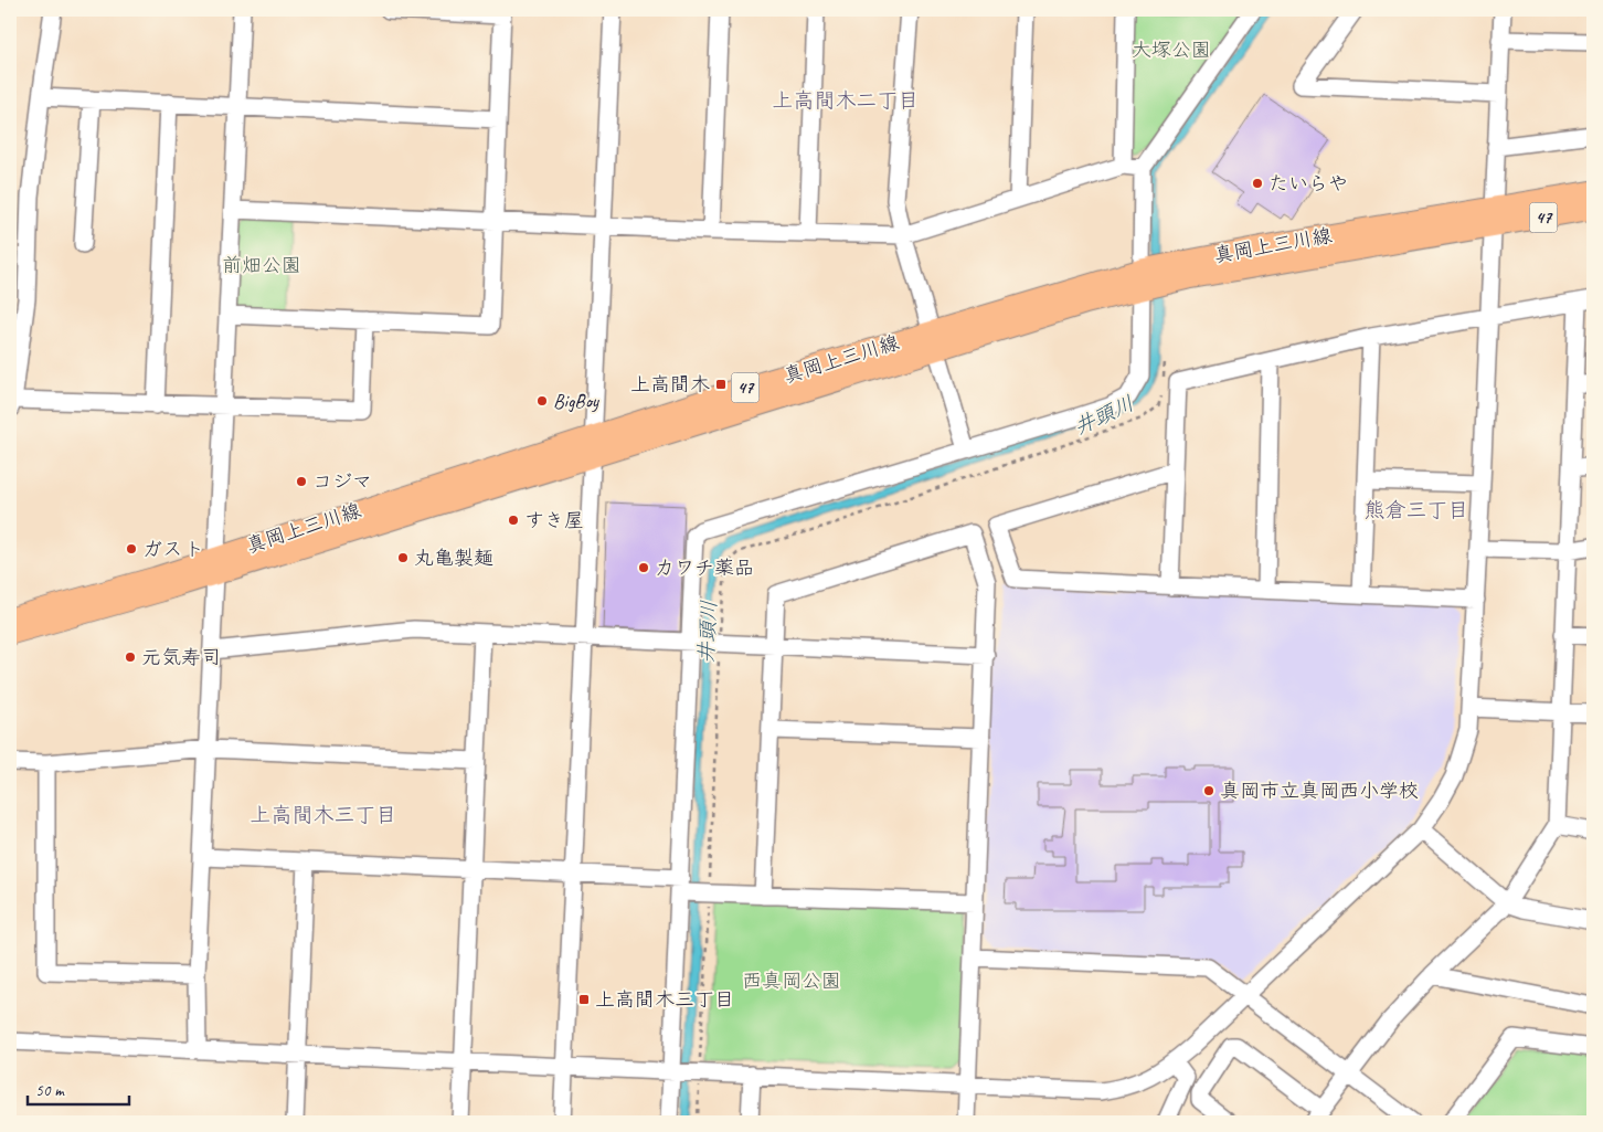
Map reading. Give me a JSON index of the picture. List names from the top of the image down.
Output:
{
  "streets": {
    "main road": ["47", "真岡上三川線"]
  },
  "districts": ["上高間木二丁目", "熊倉三丁目", "上高間木三丁目"],
  "water": ["井頭川"],
  "parks": ["大塚公園", "前畑公園", "西真岡公園"],
  "places": {
    "other": [
      "たいらや",
      "BigBoy",
      "コジマ",
      "すき屋",
      "ガスト",
      "丸亀製麺",
      "カワチ薬品",
      "元気寿司",
      "真岡市立真岡西小学校"
    ],
    "transit": ["上高間木", "上高間木三丁目"]
  },
  "scale_bar": "50 m"
}
